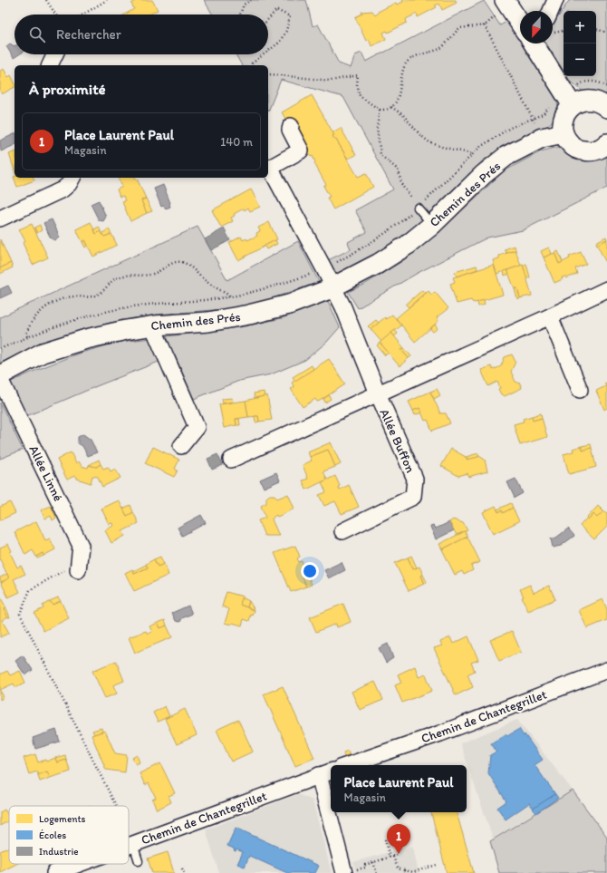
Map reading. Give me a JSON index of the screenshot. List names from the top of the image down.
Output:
{
  "streets": {
    "street": [
      "Chemin des Prés",
      "Allée Buffon",
      "Allée Linné",
      "Chemin de Chantegrillet"
    ]
  },
  "crossings": [
    ["Chemin des Prés", "Allée Buffon"]
  ],
  "legend": ["Logements", "Écoles", "Industrie"],
  "north": "bottom",
  "page": {
    "map_buttons": ["+", "−"],
    "search": "Rechercher",
    "heading": "À proximité",
    "list": [
      {
        "mark": "1",
        "name": "Place Laurent Paul",
        "note": "Magasin",
        "value": "140 m"
      }
    ],
    "popup": ["Place Laurent Paul", "Magasin"],
    "pins": "1"
  }
}
